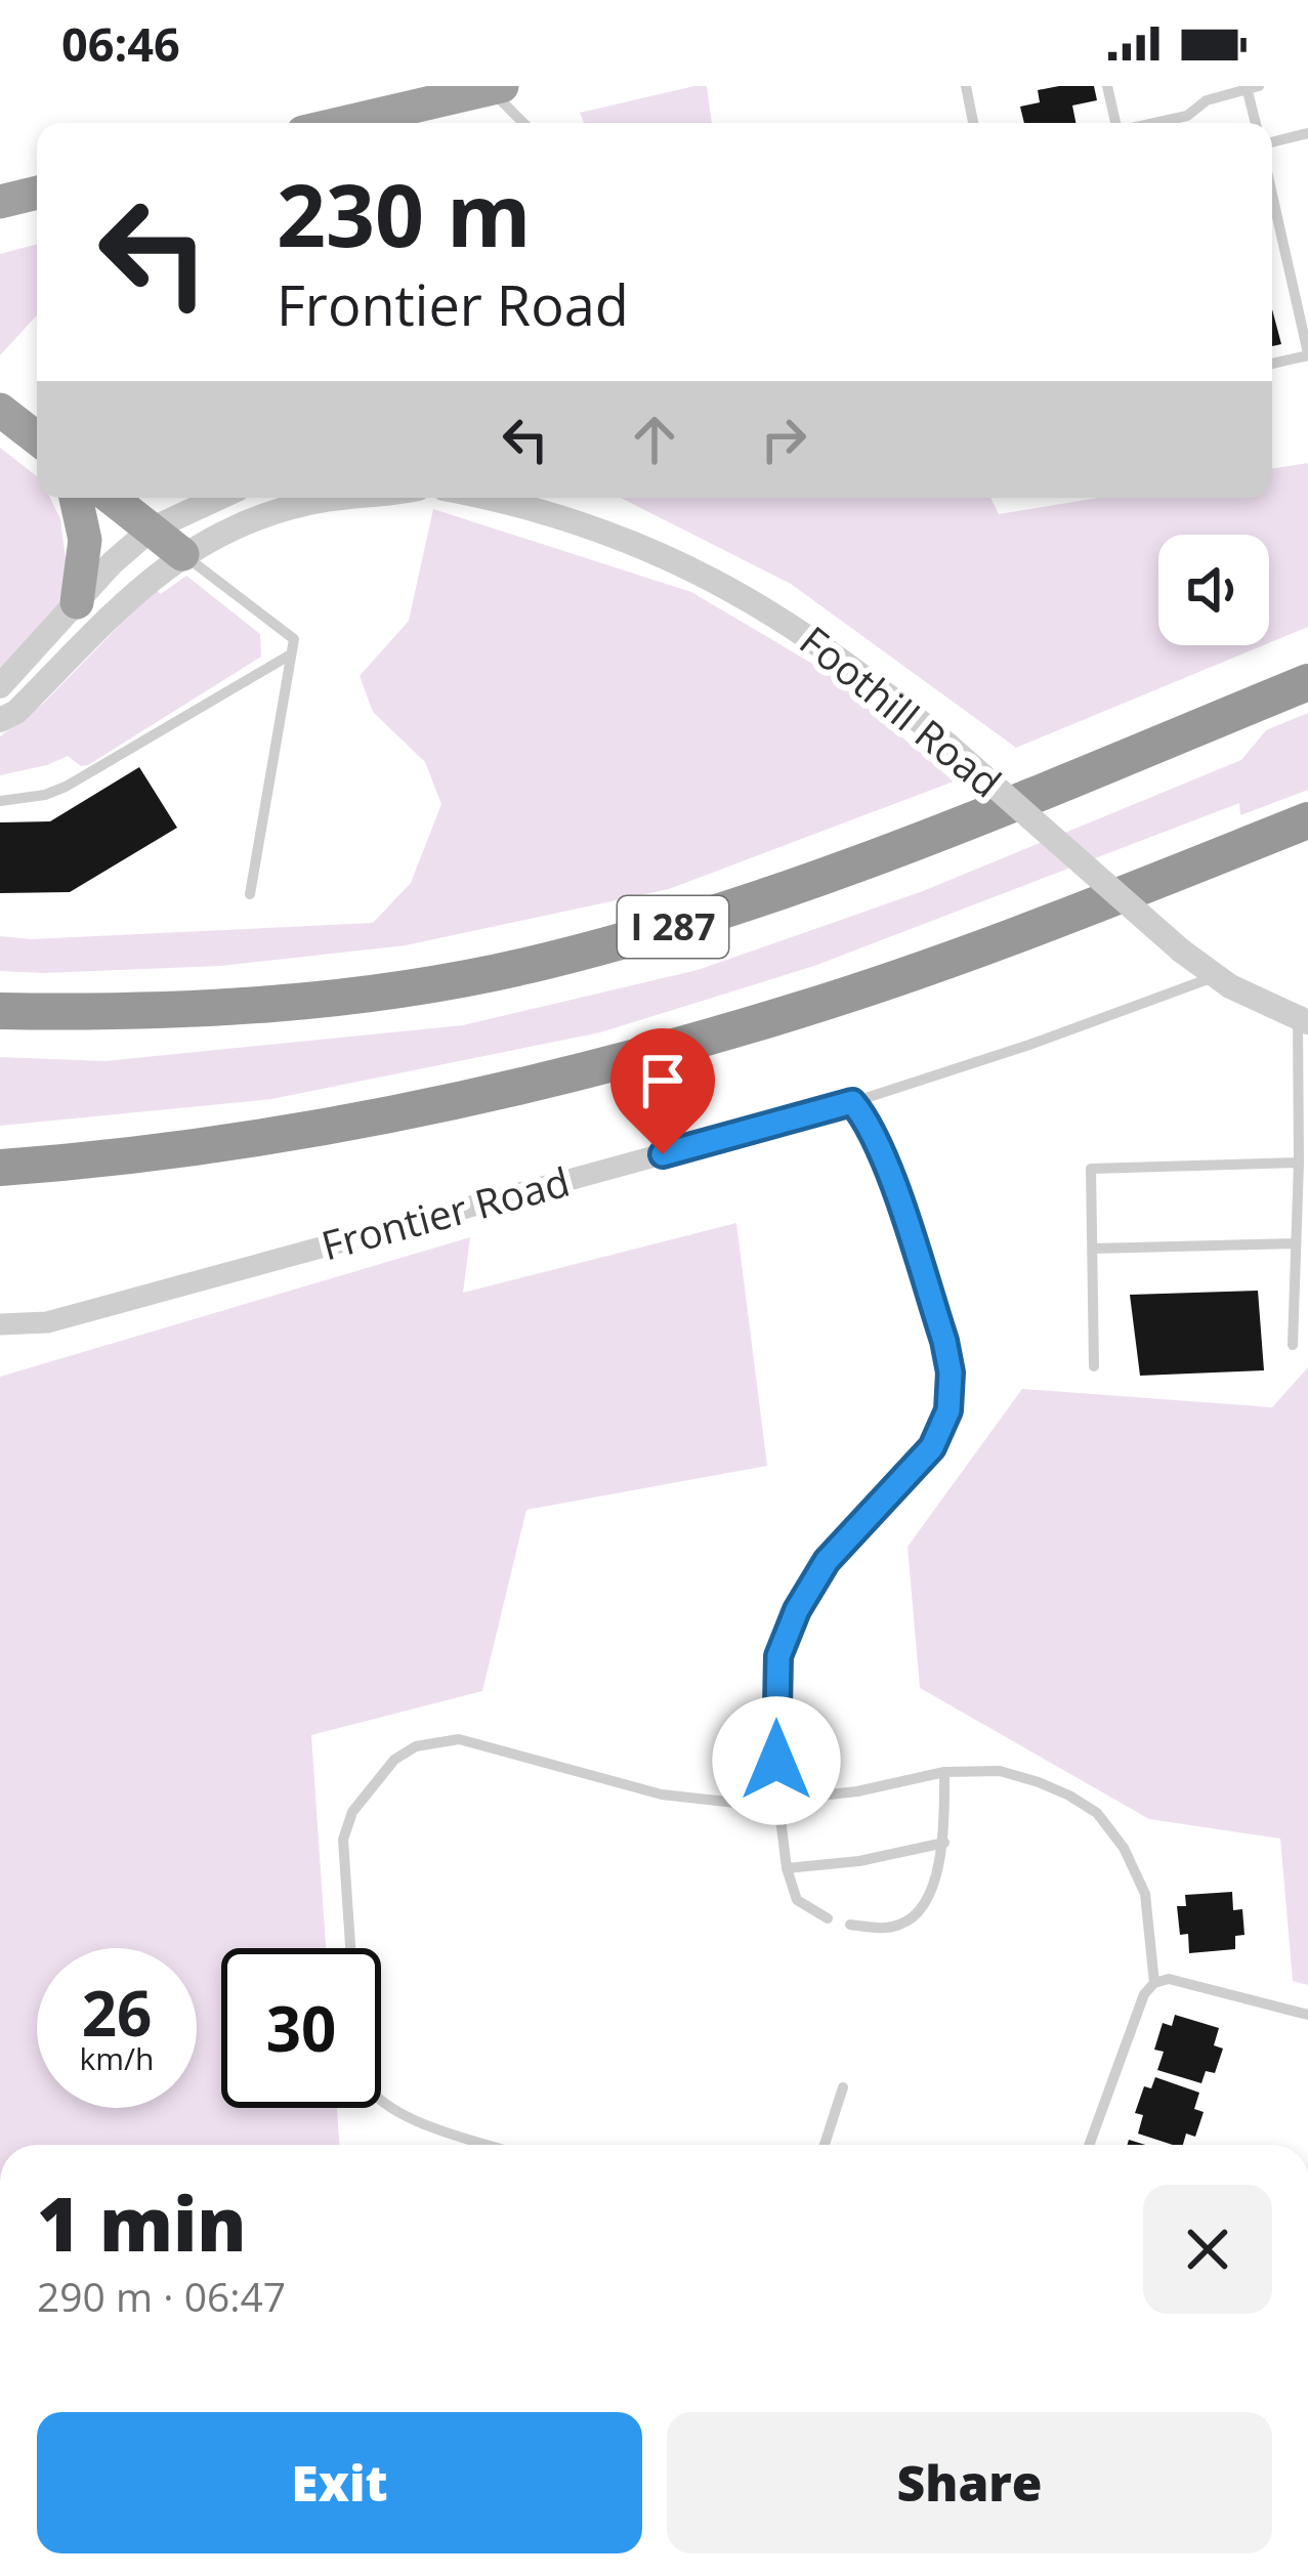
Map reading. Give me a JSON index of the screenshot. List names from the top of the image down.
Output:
{
  "streets": {
    "highway": ["I 287"],
    "street": ["Foothill Road", "Frontier Road"]
  },
  "page": {
    "status": "06:46",
    "turn": ["230 m", "Frontier Road"],
    "speed": "26 km/h",
    "limit": "30",
    "heading": ["1 min", "290 m · 06:47"],
    "buttons": ["Exit", "Share"]
  }
}
